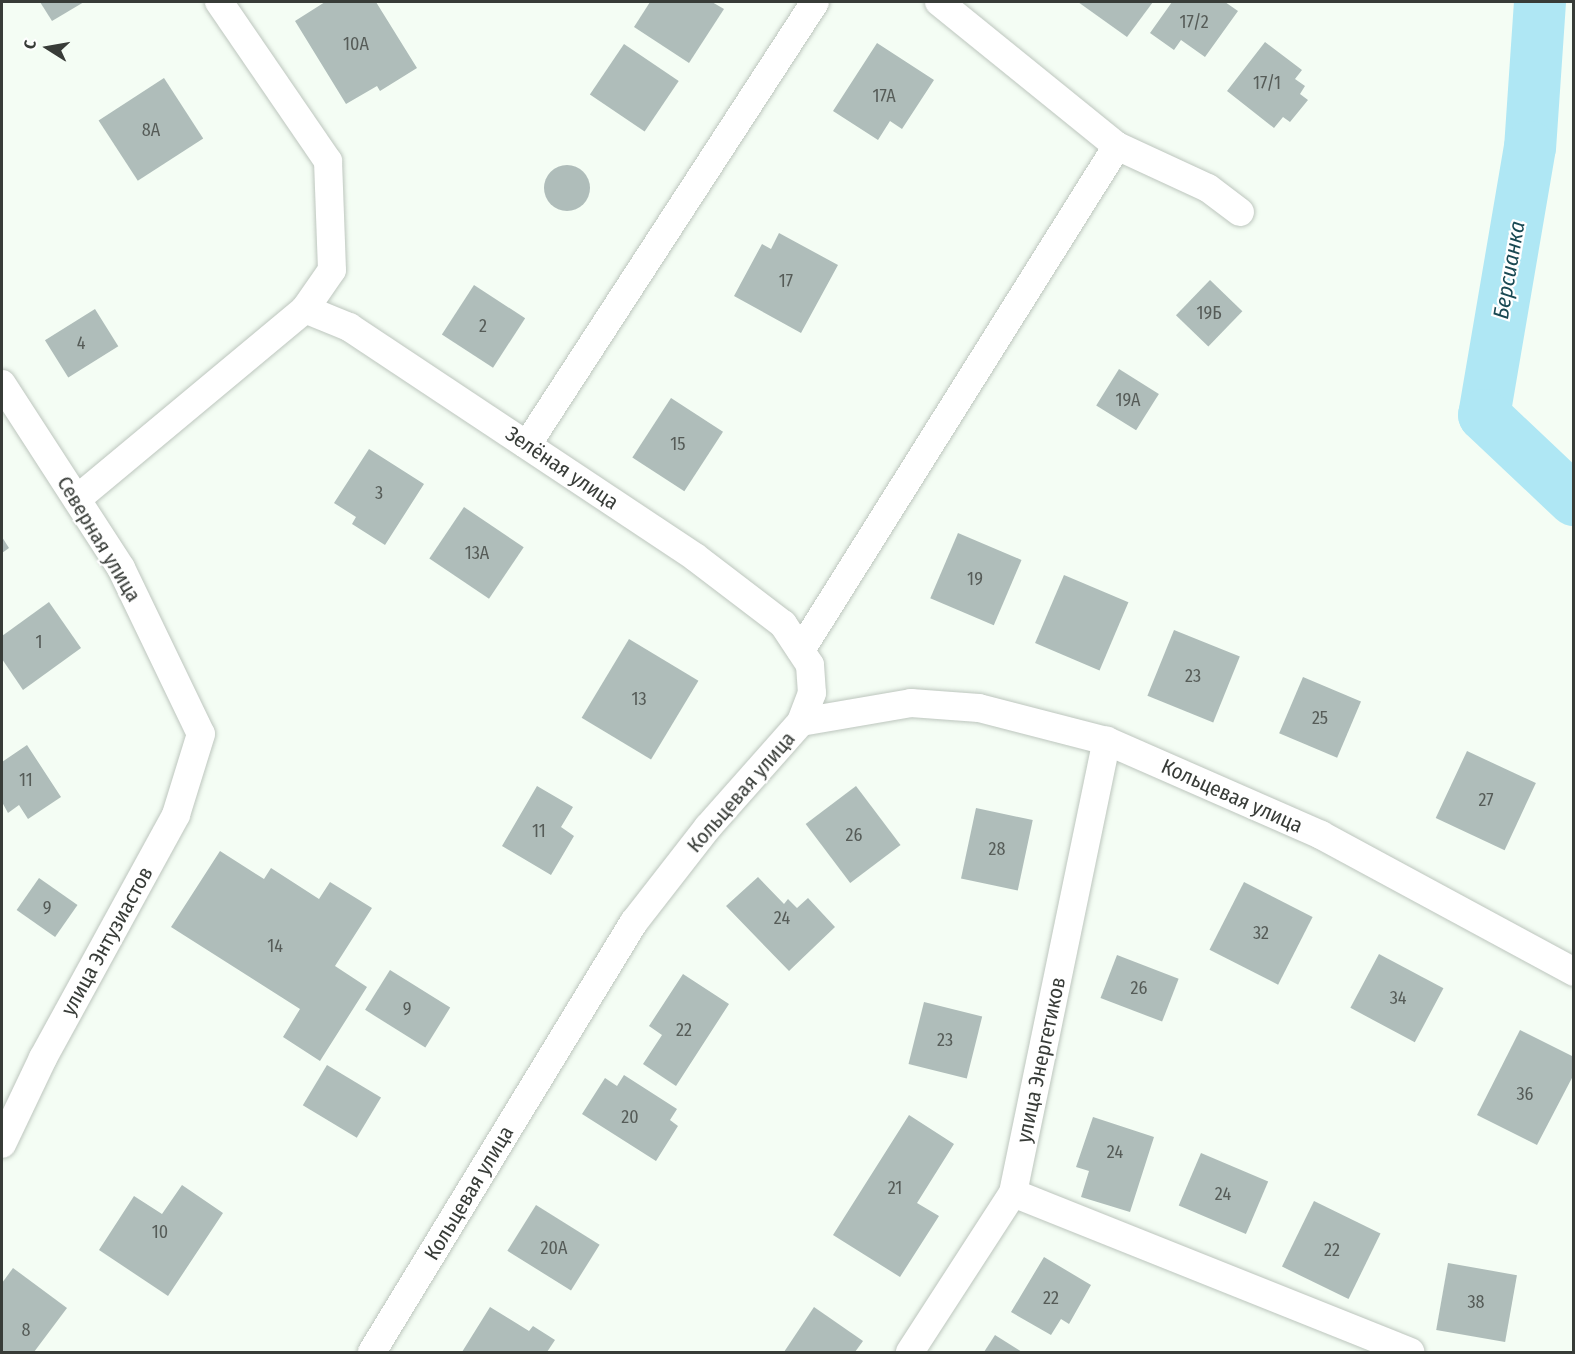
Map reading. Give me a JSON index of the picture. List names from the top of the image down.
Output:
{
  "streets": {
    "street": [
      "Зелёная улица",
      "Северная улица",
      "Кольцевая улица",
      "улица Энтузиастов",
      "улица Энергетиков"
    ]
  },
  "crossings": [
    ["Зелёная улица", "Кольцевая улица"],
    ["Северная улица", "улица Энтузиастов"],
    ["Кольцевая улица", "улица Энергетиков"]
  ],
  "water": ["Берсианка"],
  "house_numbers": [
    "17/2",
    "10А",
    "17/1",
    "17А",
    "8А",
    "17",
    "19Б",
    "2",
    "4",
    "19А",
    "15",
    "3",
    "13А",
    "19",
    "1",
    "23",
    "13",
    "25",
    "11",
    "27",
    "11",
    "26",
    "28",
    "9",
    "24",
    "32",
    "14",
    "26",
    "34",
    "9",
    "22",
    "23",
    "36",
    "20",
    "24",
    "21",
    "24",
    "10",
    "20А",
    "22",
    "22",
    "38",
    "8"
  ],
  "north": "left"
}
